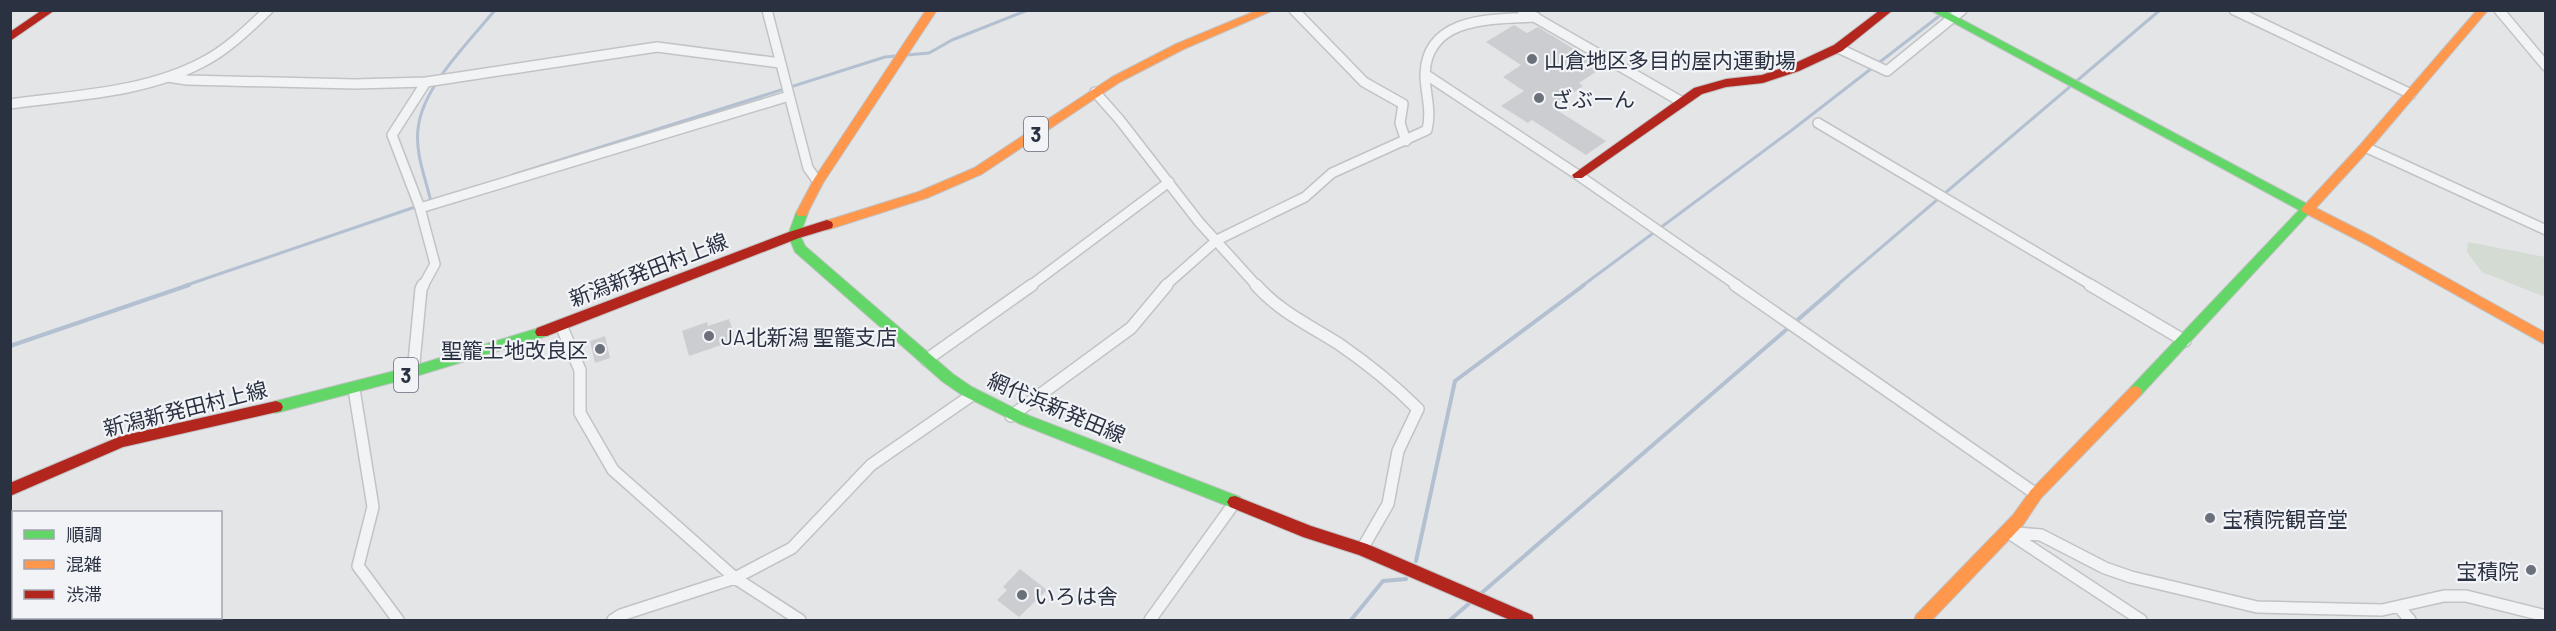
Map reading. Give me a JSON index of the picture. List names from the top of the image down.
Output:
{
  "streets": {
    "main road": ["3", "新潟新発田村上線", "網代浜新発田線"]
  },
  "crossings": [
    ["新潟新発田村上線", "網代浜新発田線"]
  ],
  "places": [
    "山倉地区多目的屋内運動場",
    "ざぶーん",
    "JA北新潟 聖籠支店",
    "聖籠土地改良区",
    "宝積院観音堂",
    "宝積院",
    "いろは舎"
  ],
  "legend": ["順調", "混雑", "渋滞"]
}
